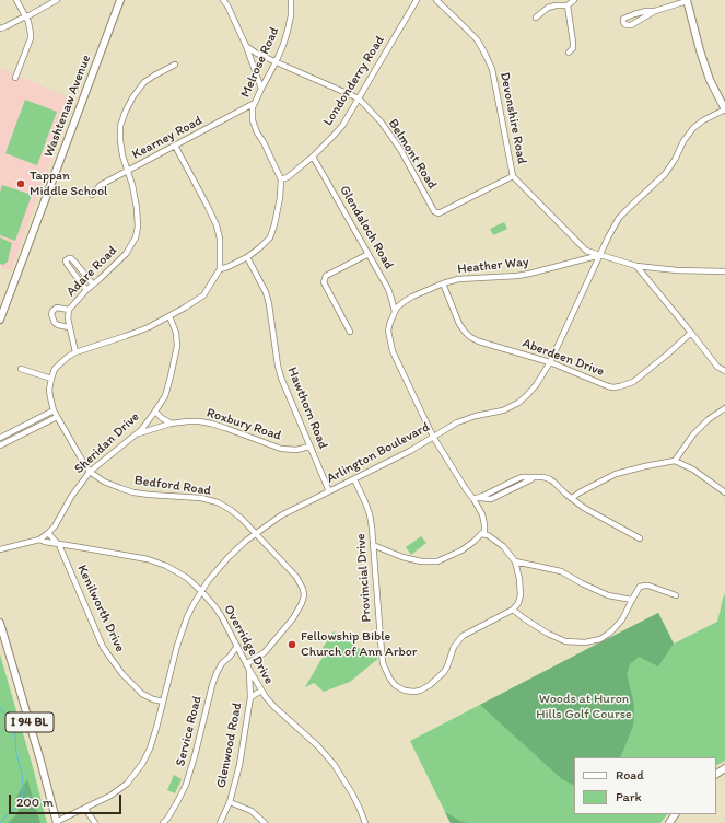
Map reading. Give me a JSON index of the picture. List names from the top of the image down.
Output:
{
  "streets": {
    "main road": ["Washtenaw Avenue", "I 94 BL"],
    "street": [
      "Melrose Road",
      "Londonderry Road",
      "Devonshire Road",
      "Kearney Road",
      "Belmont Road",
      "Glendaloch Road",
      "Heather Way",
      "Adare Road",
      "Aberdeen Drive",
      "Hawthorn Road",
      "Roxbury Road",
      "Sheridan Drive",
      "Arlington Boulevard",
      "Bedford Road",
      "Provincial Drive",
      "Kenilworth Drive",
      "Overridge Drive",
      "Service Road",
      "Glenwood Road"
    ]
  },
  "crossings": [
    ["Melrose Road", "Londonderry Road"],
    ["Melrose Road", "Kearney Road"],
    ["Melrose Road", "Belmont Road"],
    ["Londonderry Road", "Belmont Road"],
    ["Londonderry Road", "Glendaloch Road"],
    ["Devonshire Road", "Belmont Road"],
    ["Devonshire Road", "Heather Way"],
    ["Devonshire Road", "Arlington Boulevard"],
    ["Kearney Road", "Adare Road"],
    ["Glendaloch Road", "Heather Way"],
    ["Heather Way", "Aberdeen Drive"],
    ["Heather Way", "Arlington Boulevard"],
    ["Aberdeen Drive", "Arlington Boulevard"],
    ["Hawthorn Road", "Roxbury Road"],
    ["Hawthorn Road", "Arlington Boulevard"],
    ["Roxbury Road", "Sheridan Drive"],
    ["Sheridan Drive", "Bedford Road"],
    ["Sheridan Drive", "Kenilworth Drive"],
    ["Sheridan Drive", "Overridge Drive"],
    ["Arlington Boulevard", "Bedford Road"],
    ["Arlington Boulevard", "Provincial Drive"],
    ["Arlington Boulevard", "Kenilworth Drive"],
    ["Arlington Boulevard", "Overridge Drive"],
    ["Arlington Boulevard", "I 94 BL"],
    ["Bedford Road", "Overridge Drive"],
    ["Kenilworth Drive", "Overridge Drive"],
    ["Overridge Drive", "Service Road"],
    ["Overridge Drive", "Glenwood Road"]
  ],
  "parks": ["Woods at Huron Hills Golf Course"],
  "places": ["Tappan Middle School", "Fellowship Bible Church of Ann Arbor"],
  "legend": ["Road", "Park"],
  "scale_bar": "200 m"
}
